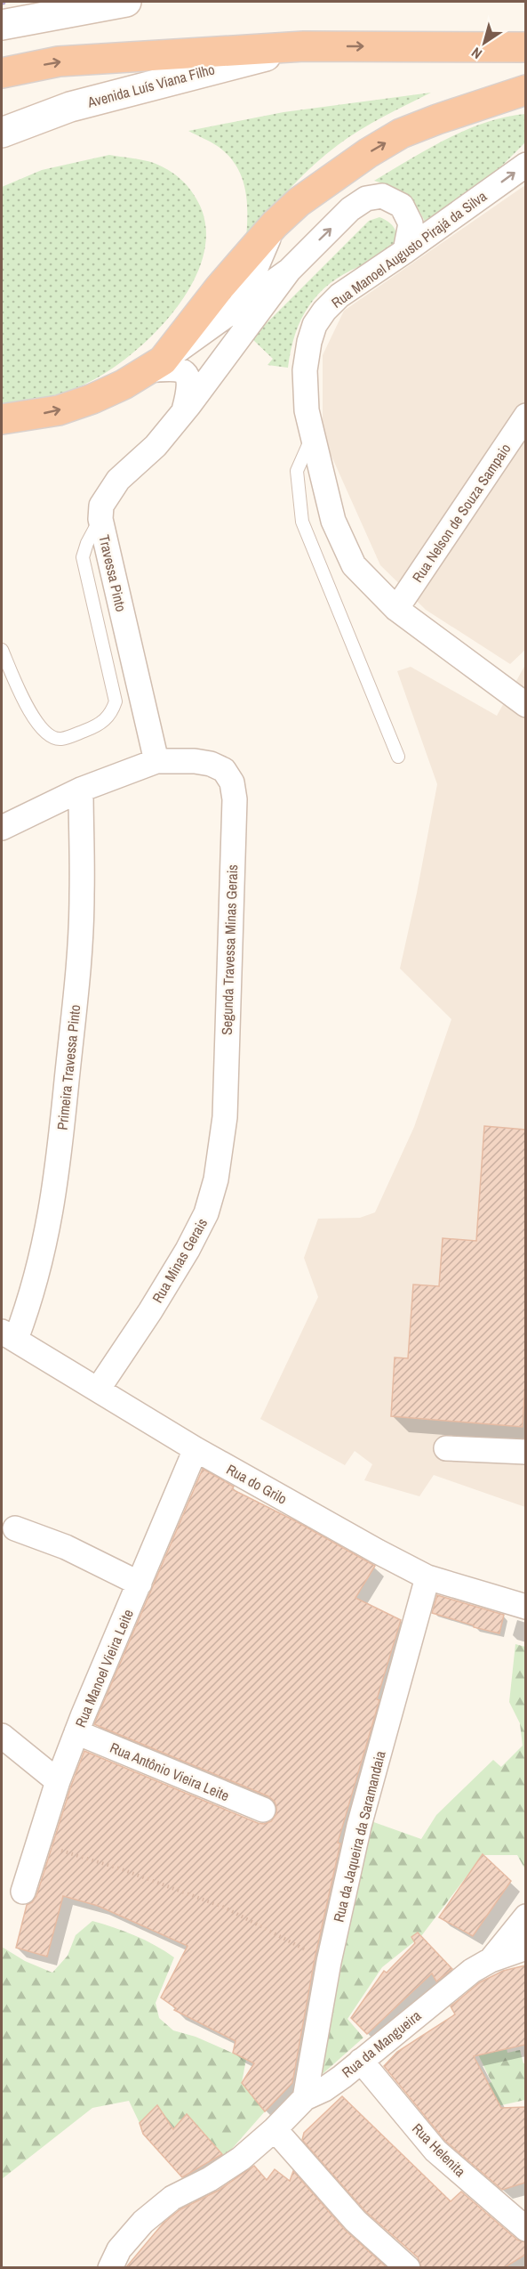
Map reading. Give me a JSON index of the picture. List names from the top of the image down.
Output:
{
  "streets": {
    "main road": ["Avenida Luís Viana Filho"],
    "street": [
      "Rua Manoel Augusto Pirajá da Silva",
      "Rua Nelson de Souza Sampaio",
      "Travessa Pinto",
      "Segunda Travessa Minas Gerais",
      "Primeira Travessa Pinto",
      "Rua Minas Gerais",
      "Rua do Grilo",
      "Rua Manoel Vieira Leite",
      "Rua Antônio Vieira Leite",
      "Rua da Jaqueira da Saramandaia",
      "Rua da Mangueira",
      "Rua Helenita"
    ]
  },
  "crossings": [
    ["Rua Manoel Augusto Pirajá da Silva", "Rua Nelson de Souza Sampaio"],
    ["Travessa Pinto", "Segunda Travessa Minas Gerais"],
    ["Segunda Travessa Minas Gerais", "Rua Minas Gerais"],
    ["Primeira Travessa Pinto", "Rua do Grilo"],
    ["Rua Minas Gerais", "Rua do Grilo"],
    ["Rua do Grilo", "Rua Manoel Vieira Leite"],
    ["Rua do Grilo", "Rua da Jaqueira da Saramandaia"],
    ["Rua Manoel Vieira Leite", "Rua Antônio Vieira Leite"],
    ["Rua da Jaqueira da Saramandaia", "Rua da Mangueira"],
    ["Rua da Mangueira", "Rua Helenita"]
  ],
  "north": "bottom left"
}
